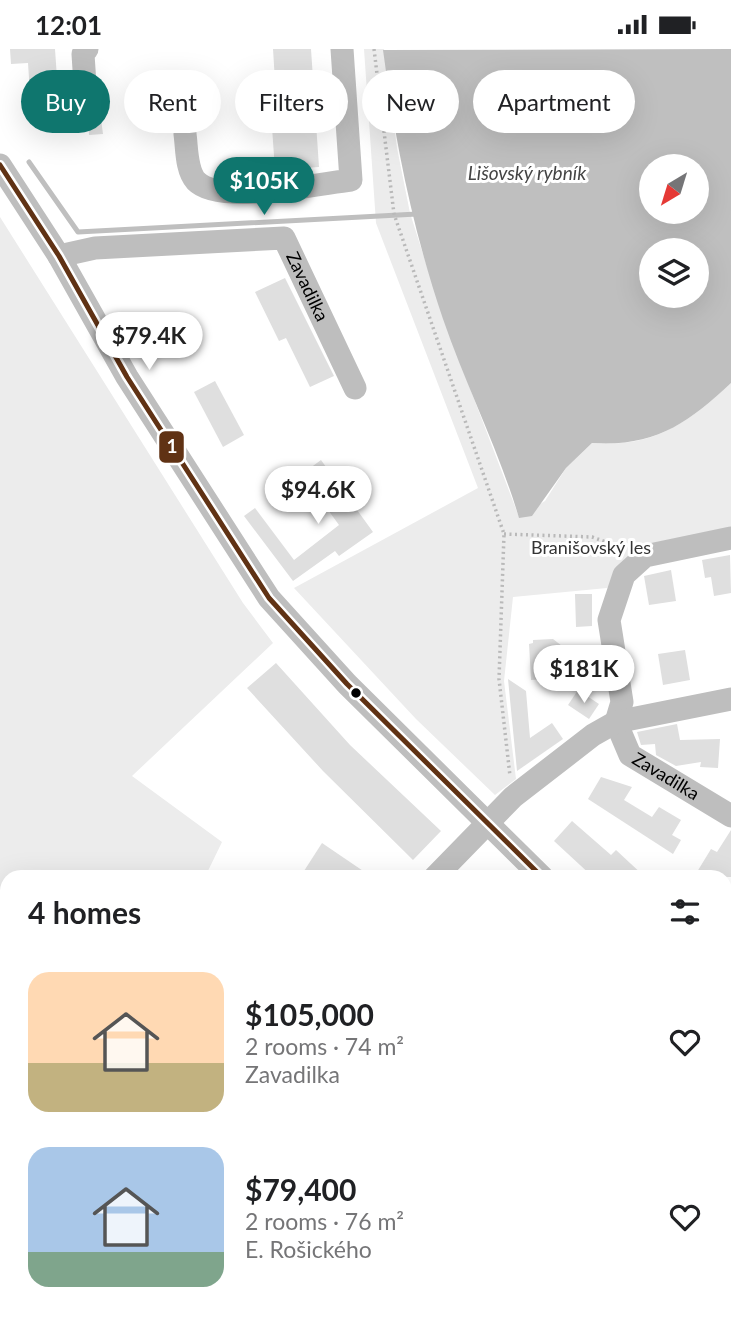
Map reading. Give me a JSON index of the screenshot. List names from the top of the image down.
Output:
{
  "streets": {
    "street": ["Zavadilka"]
  },
  "water": ["Lišovský rybník"],
  "parks": ["Branišovský les"],
  "lines": ["transit line 1"],
  "north": "bottom left",
  "page": {
    "status": "12:01",
    "chip": [
      "Buy",
      "Rent",
      "Filters",
      "New",
      "Apartment"
    ],
    "price": [
      "$105K",
      "$79.4K",
      "$94.6K",
      "$181K"
    ],
    "heading": "4 homes",
    "list": [
      {
        "name": "$105,000",
        "note": "2 rooms · 74 m² · Zavadilka"
      },
      {
        "name": "$79,400",
        "note": "2 rooms · 76 m² · E. Rošického"
      }
    ]
  }
}
